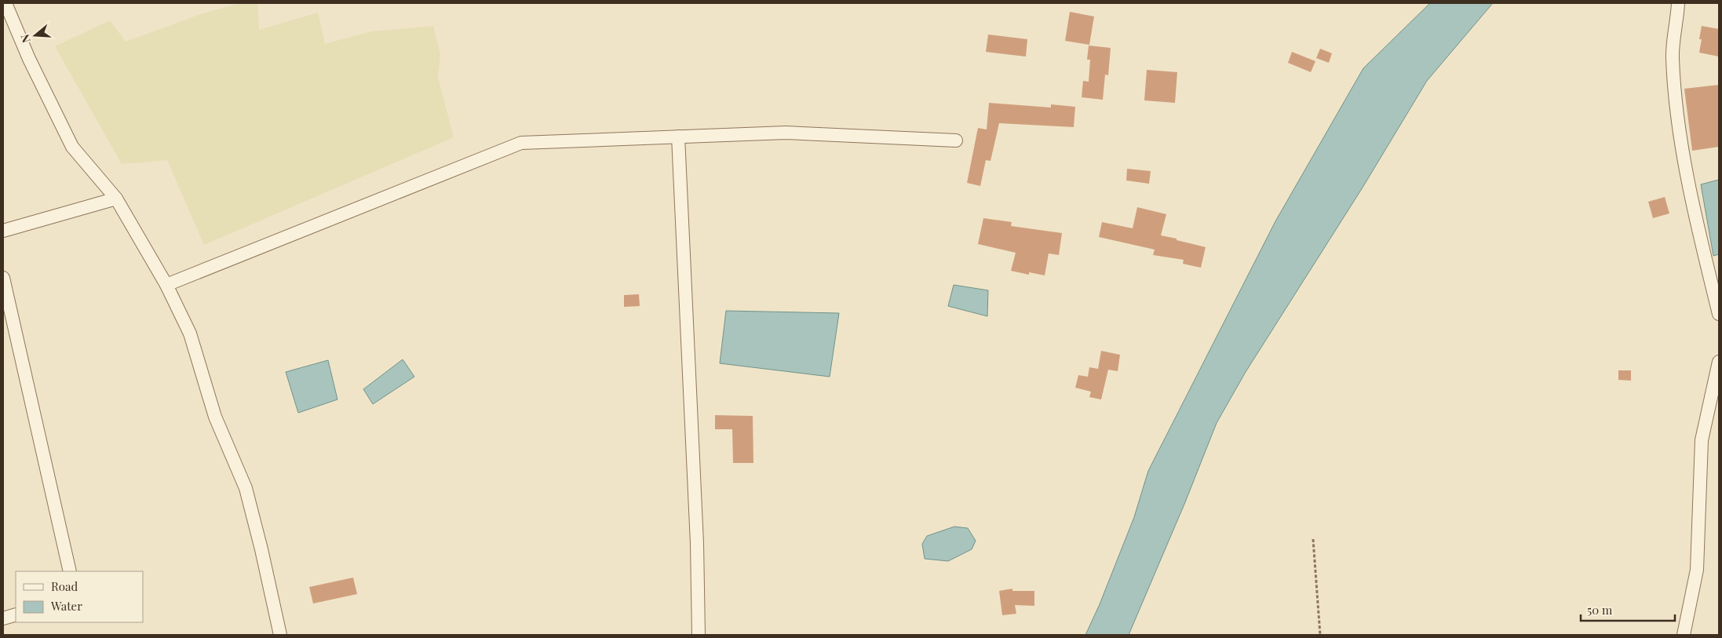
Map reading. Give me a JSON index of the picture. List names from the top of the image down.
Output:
{
  "legend": ["Road", "Water"],
  "scale_bar": "50 m",
  "north": "left"
}
